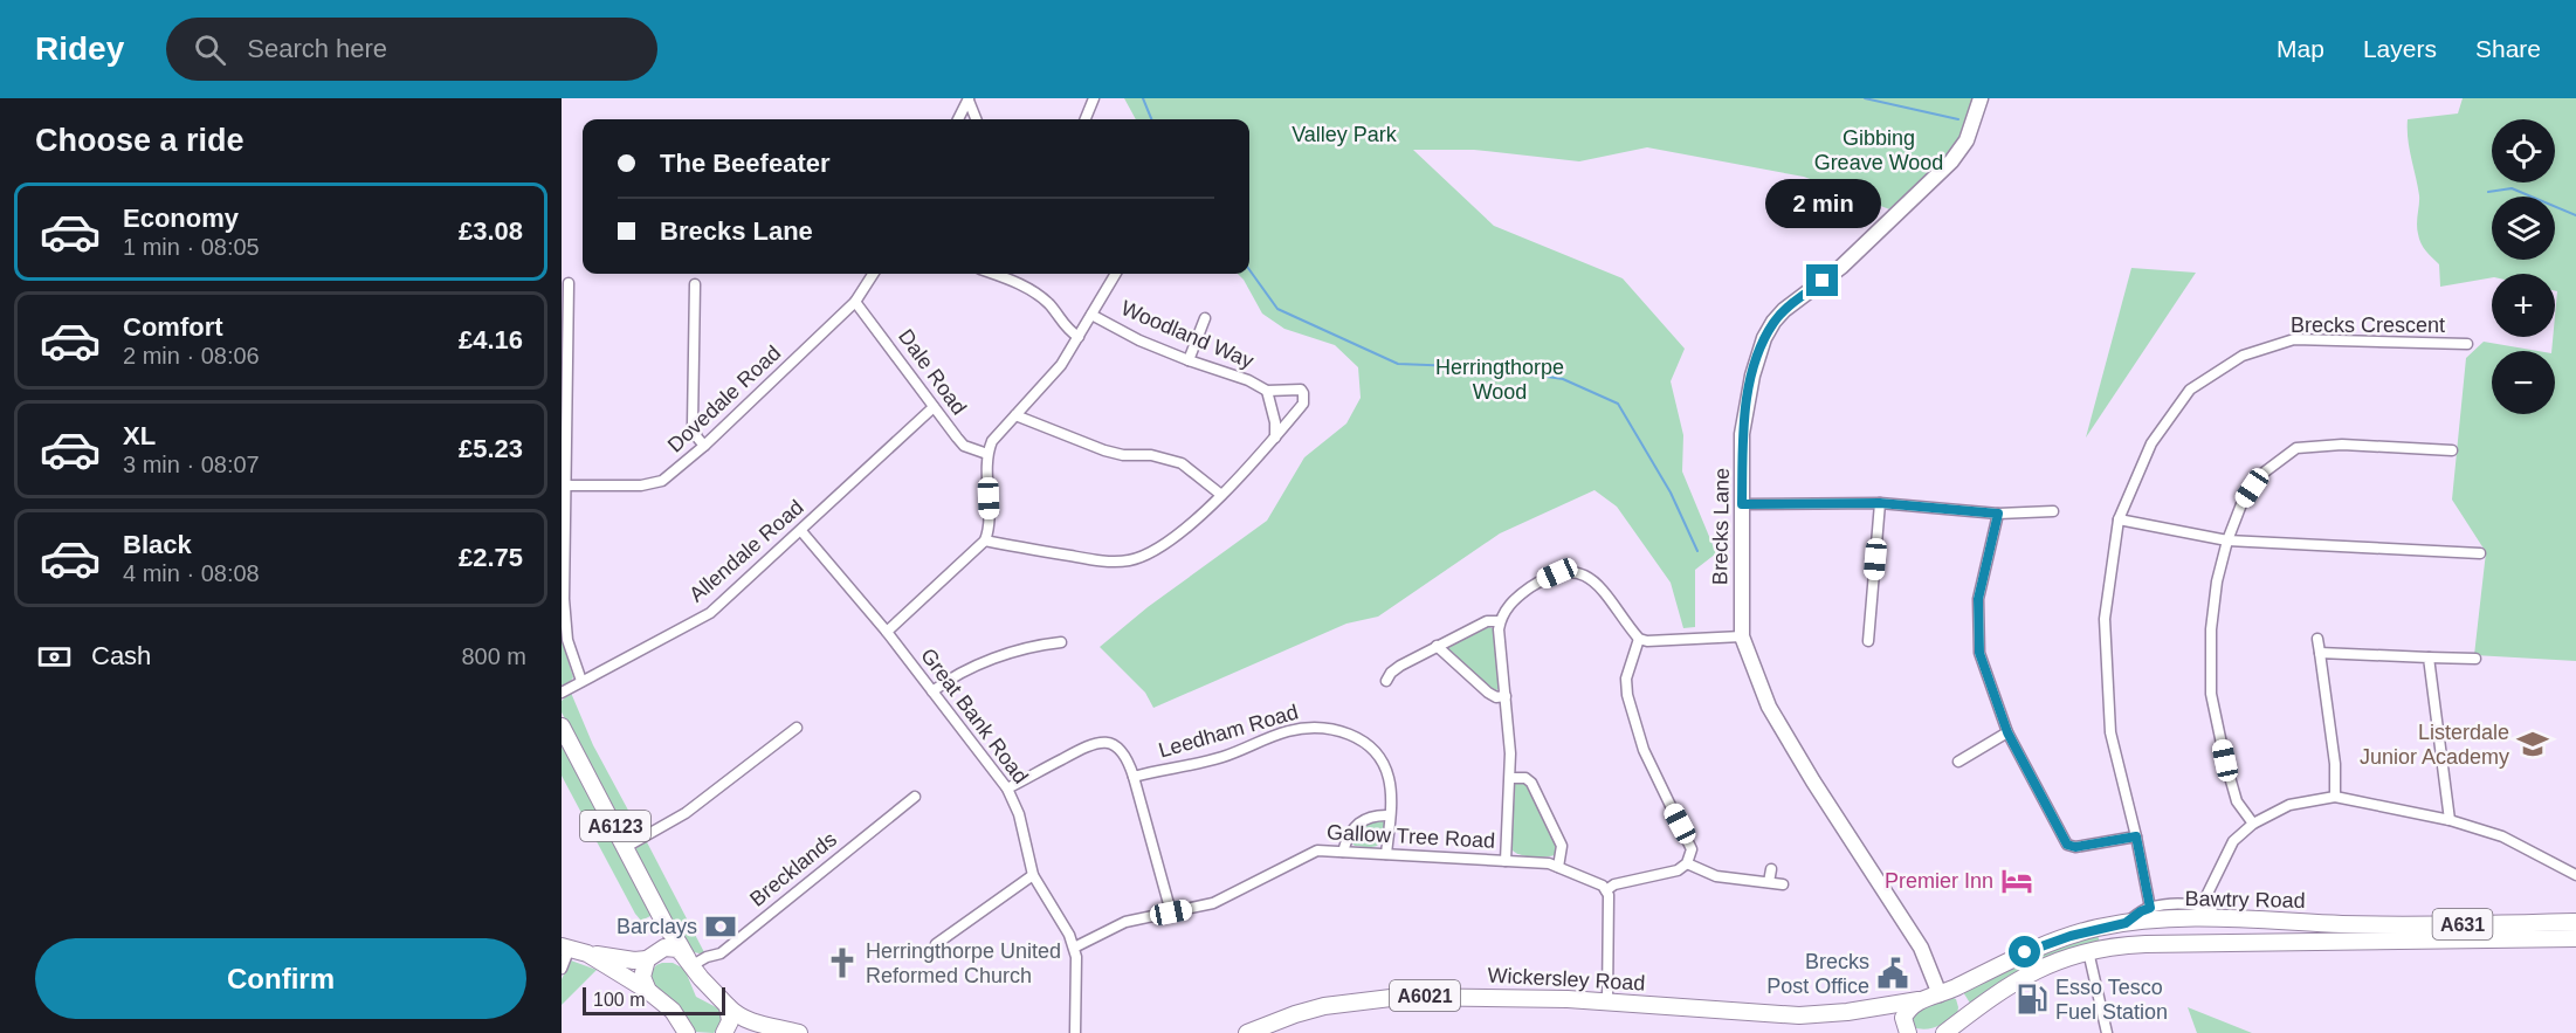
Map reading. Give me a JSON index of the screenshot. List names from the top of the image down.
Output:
{
  "streets": {
    "main road": [
      "A6123",
      "Bawtry Road",
      "A631",
      "Wickersley Road",
      "A6021"
    ],
    "street": [
      "Brecks Crescent",
      "Woodland Way",
      "Dale Road",
      "Dovedale Road",
      "Brecks Lane",
      "Allendale Road",
      "Great Bank Road",
      "Leedham Road",
      "Gallow Tree Road",
      "Brecklands"
    ]
  },
  "crossings": [
    ["Dale Road", "Dovedale Road"],
    ["Dale Road", "Allendale Road"],
    ["Brecks Lane", "Bawtry Road"],
    ["Allendale Road", "Great Bank Road"],
    ["Great Bank Road", "Gallow Tree Road"],
    ["Leedham Road", "Gallow Tree Road"],
    ["A6123", "Brecklands"],
    ["Bawtry Road", "Wickersley Road"]
  ],
  "parks": ["Valley Park", "Gibbing Greave Wood", "Herringthorpe Wood"],
  "places": {
    "school or university": ["Listerdale Junior Academy"],
    "hotel": ["Premier Inn"],
    "bank": ["Barclays"],
    "church": ["Herringthorpe United Reformed Church"],
    "public building": ["Brecks Post Office"],
    "fuel station": ["Esso Tesco Fuel Station"]
  },
  "scale_bar": "100 m",
  "page": {
    "header": "Ridey",
    "search": "Search here",
    "nav": ["Map", "Layers", "Share"],
    "heading": "Choose a ride",
    "map_buttons": ["+", "−"],
    "banner": ["The Beefeater", "Brecks Lane"],
    "bubble": "2 min",
    "list": [
      {
        "name": "Economy",
        "note": "1 min · 08:05",
        "value": "£3.08"
      },
      {
        "name": "Comfort",
        "note": "2 min · 08:06",
        "value": "£4.16"
      },
      {
        "name": "XL",
        "note": "3 min · 08:07",
        "value": "£5.23"
      },
      {
        "name": "Black",
        "note": "4 min · 08:08",
        "value": "£2.75"
      }
    ],
    "pay": ["Cash", "800 m"],
    "buttons": "Confirm",
    "scale": "100 m"
  }
}
